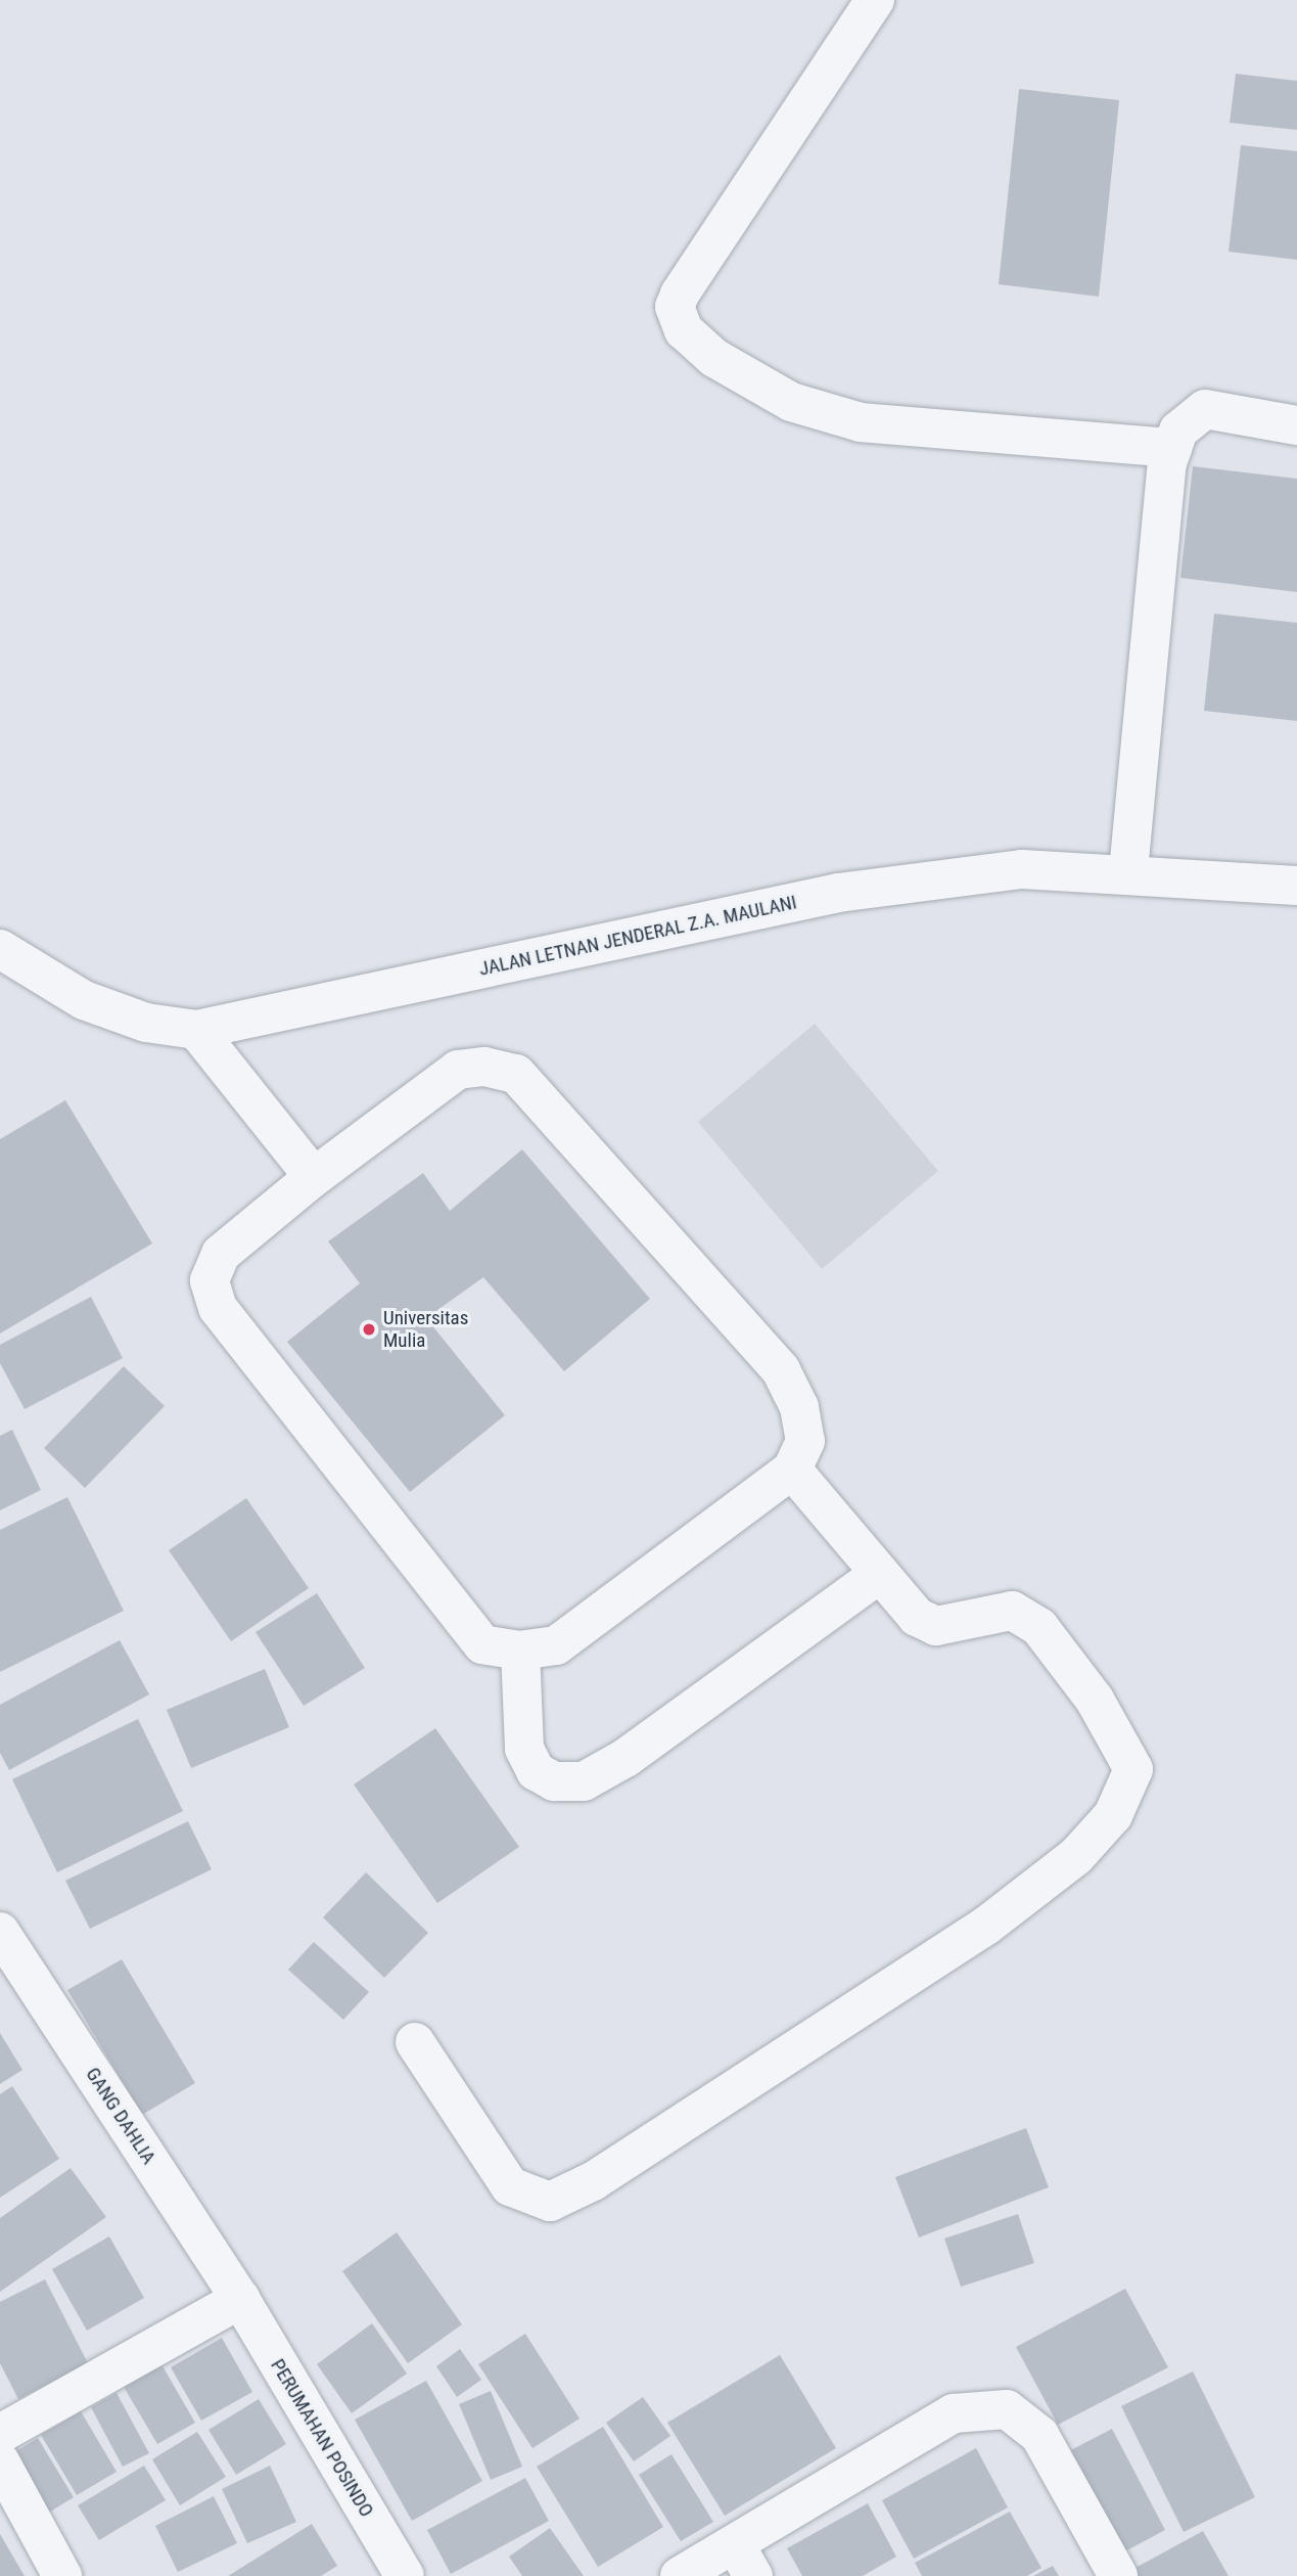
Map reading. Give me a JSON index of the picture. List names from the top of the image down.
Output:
{
  "streets": {
    "street": ["JALAN LETNAN JENDERAL Z.A. MAULANI", "GANG DAHLIA", "PERUMAHAN POSINDO"]
  },
  "crossings": [
    ["GANG DAHLIA", "PERUMAHAN POSINDO"]
  ],
  "places": ["Universitas Mulia"]
}
